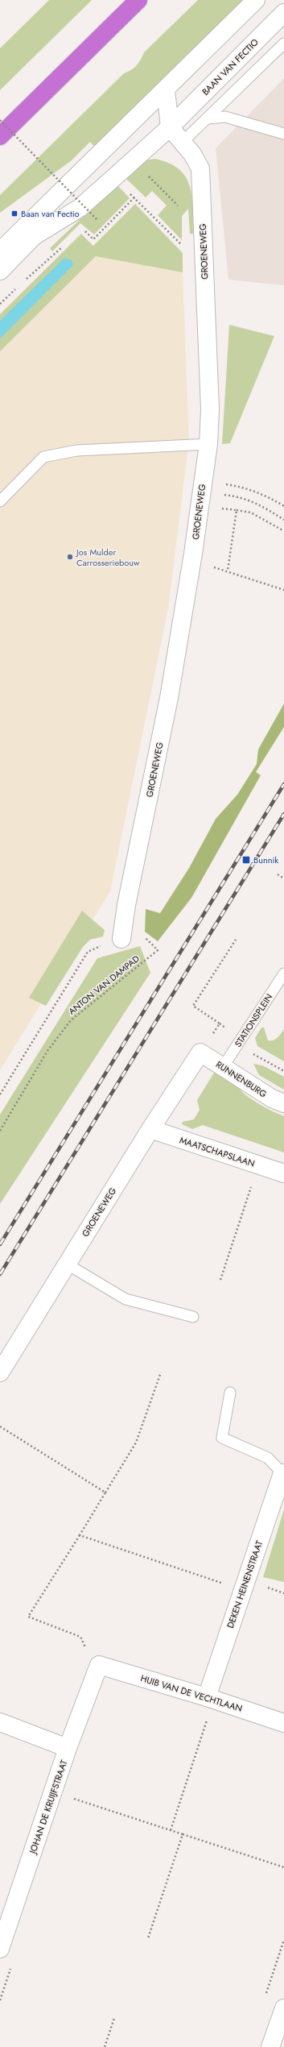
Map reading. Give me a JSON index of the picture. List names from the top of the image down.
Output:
{
  "streets": {
    "street": [
      "BAAN VAN FECTIO",
      "GROENEWEG",
      "RUNNENBURG",
      "MAATSCHAPSLAAN",
      "DEKEN HEINENSTRAAT",
      "HUIB VAN DE VECHTLAAN",
      "JOHAN DE KRUIJFSTRAAT"
    ],
    "lane": ["STATIONSPLEIN"],
    "path": ["ANTON VAN DAMPAD"]
  },
  "crossings": [
    ["BAAN VAN FECTIO", "GROENEWEG"],
    ["GROENEWEG", "ANTON VAN DAMPAD"],
    ["GROENEWEG", "RUNNENBURG"],
    ["GROENEWEG", "MAATSCHAPSLAAN"],
    ["STATIONSPLEIN", "RUNNENBURG"],
    ["DEKEN HEINENSTRAAT", "HUIB VAN DE VECHTLAAN"],
    ["HUIB VAN DE VECHTLAAN", "JOHAN DE KRUIJFSTRAAT"]
  ],
  "places": {
    "transit": ["Baan van Fectio", "Bunnik"],
    "other": ["Jos Mulder Carrosseriebouw"]
  }
}
